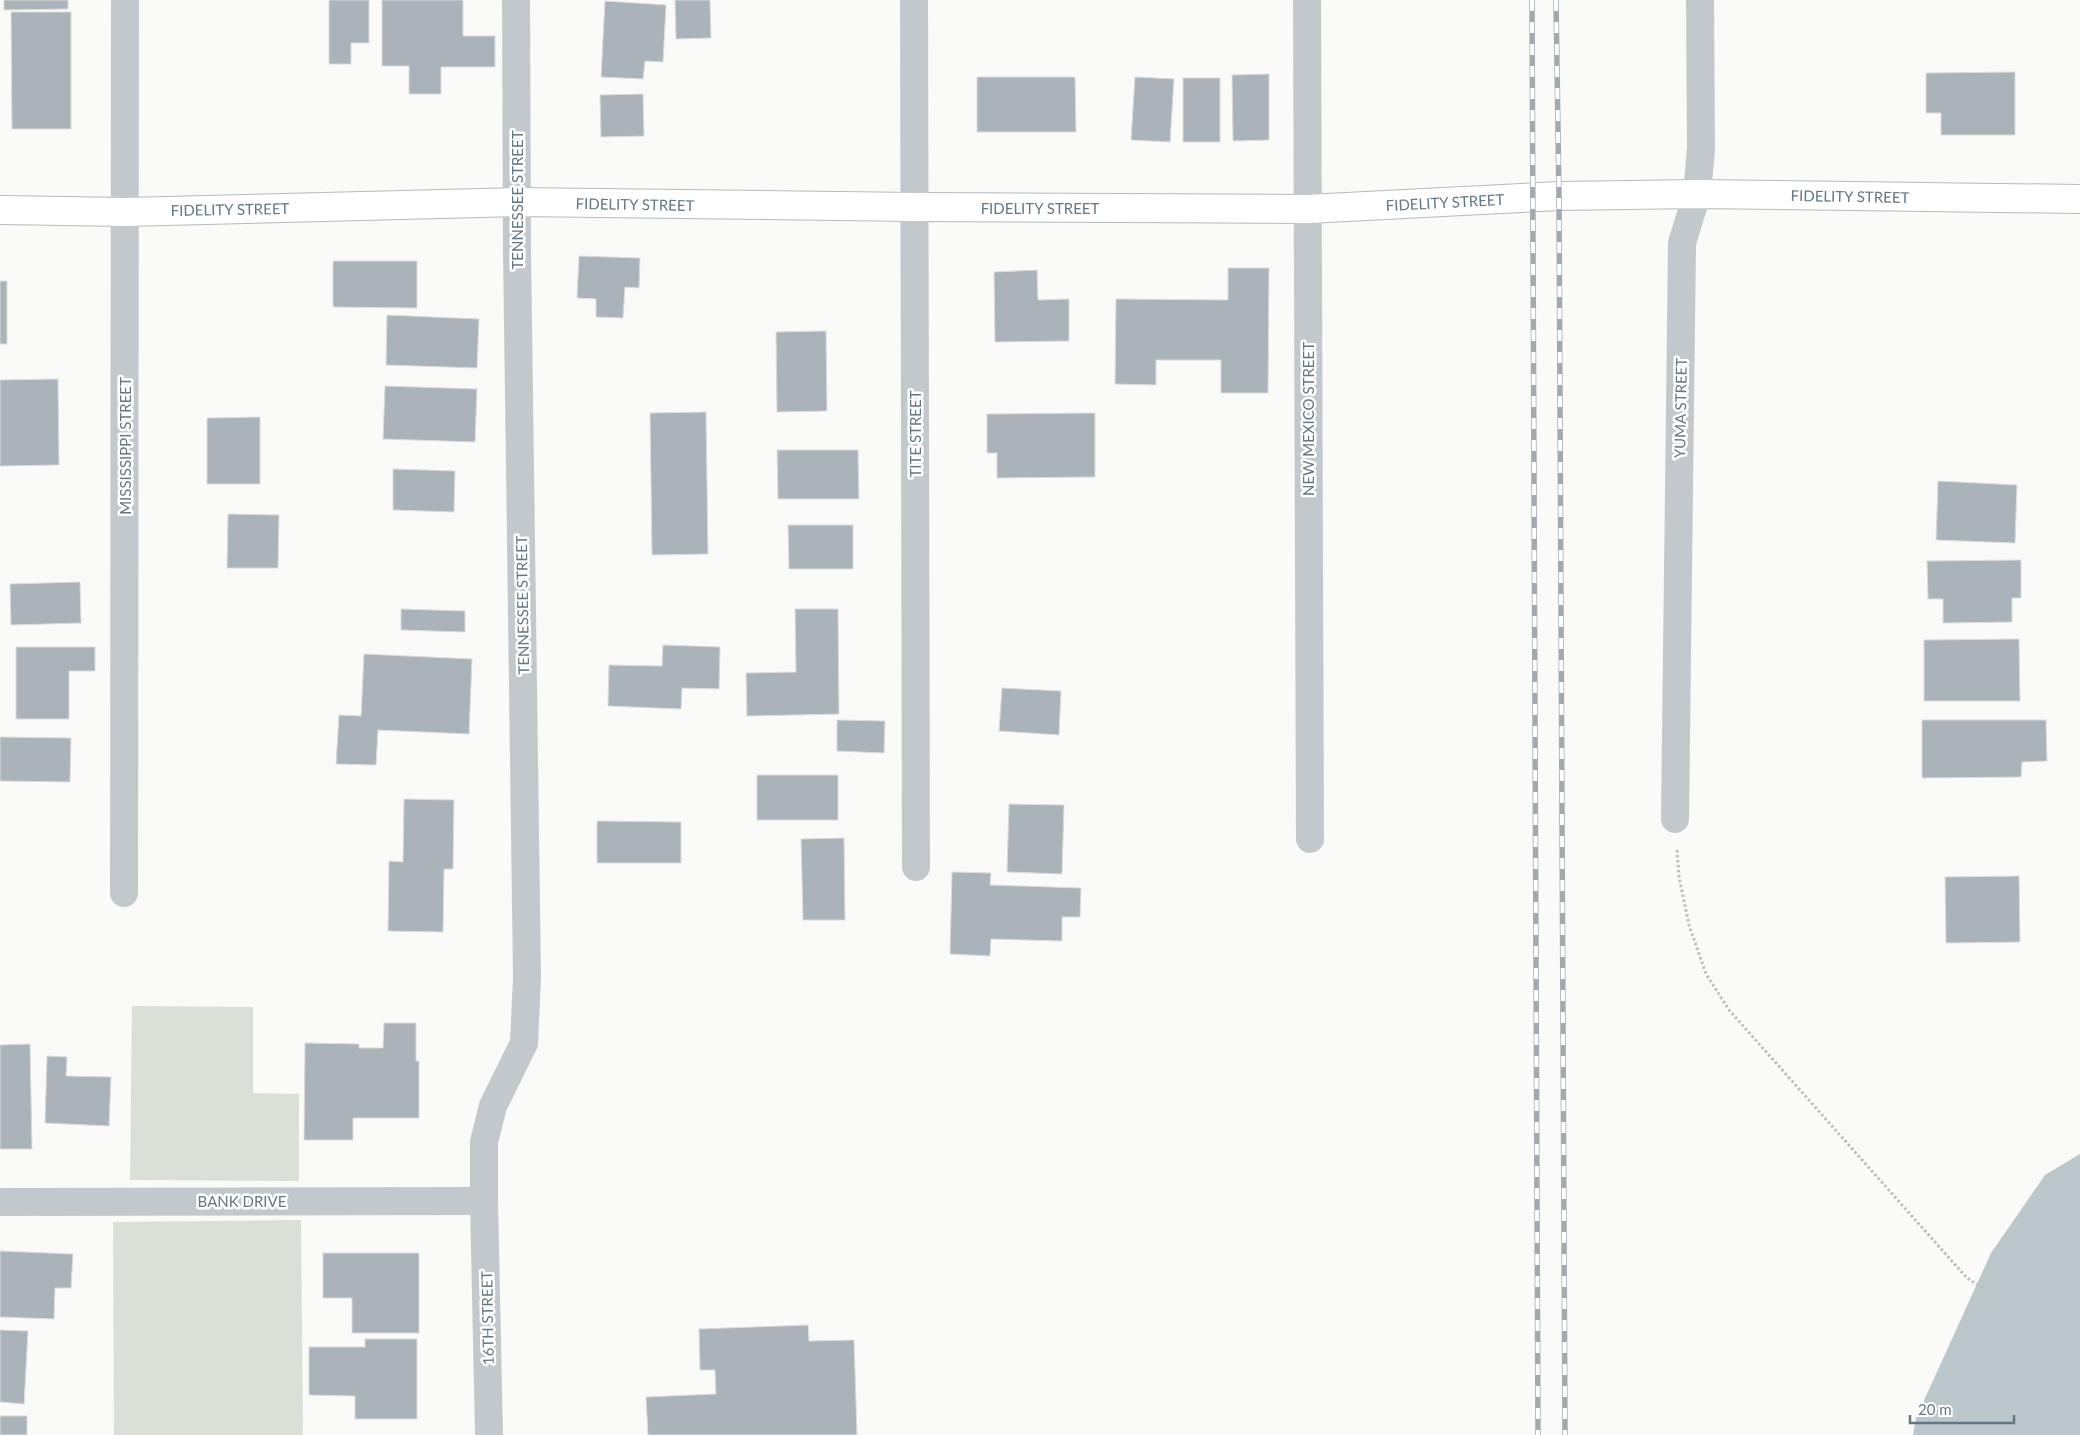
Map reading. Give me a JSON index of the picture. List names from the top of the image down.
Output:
{
  "streets": {
    "main road": ["FIDELITY STREET"],
    "street": [
      "TENNESSEE STREET",
      "YUMA STREET",
      "NEW MEXICO STREET",
      "TITE STREET",
      "MISSISSIPPI STREET",
      "BANK DRIVE",
      "16TH STREET"
    ]
  },
  "crossings": [
    ["FIDELITY STREET", "TENNESSEE STREET"],
    ["FIDELITY STREET", "YUMA STREET"],
    ["FIDELITY STREET", "NEW MEXICO STREET"],
    ["FIDELITY STREET", "TITE STREET"],
    ["FIDELITY STREET", "MISSISSIPPI STREET"],
    ["TENNESSEE STREET", "BANK DRIVE"],
    ["TENNESSEE STREET", "16TH STREET"],
    ["BANK DRIVE", "16TH STREET"]
  ],
  "scale_bar": "20 m"
}
